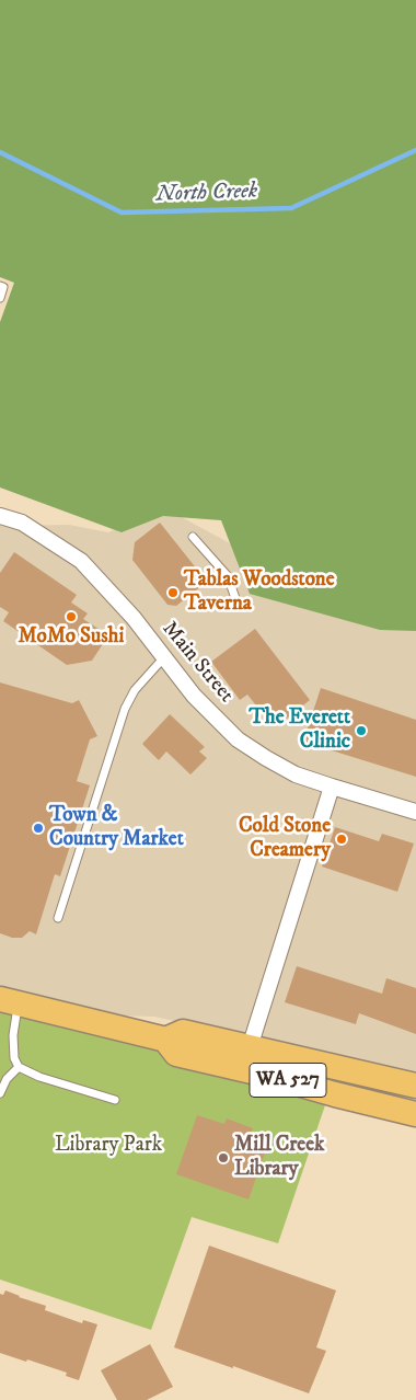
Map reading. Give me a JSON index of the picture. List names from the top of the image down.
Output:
{
  "streets": {
    "main road": ["WA 527"],
    "street": ["Main Street"]
  },
  "water": ["North Creek"],
  "parks": ["Library Park"],
  "places": [
    "Tablas Woodstone Taverna",
    "MoMo Sushi",
    "The Everett Clinic",
    "Town & Country Market",
    "Cold Stone Creamery",
    "Mill Creek Library"
  ]
}
